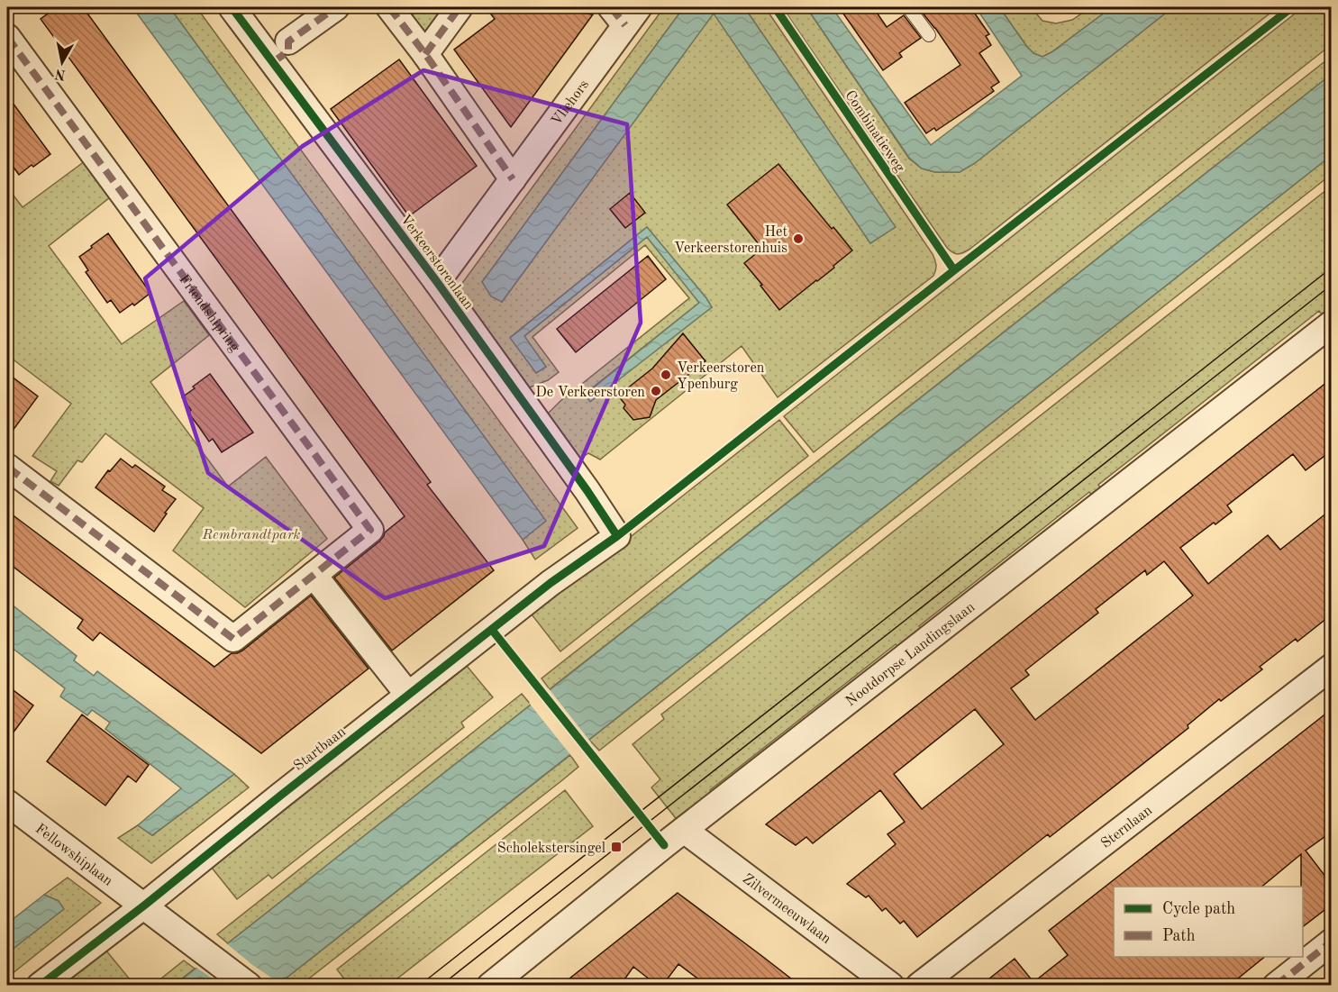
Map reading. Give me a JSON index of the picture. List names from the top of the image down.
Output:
{
  "streets": {
    "street": [
      "Vliehors",
      "Verkeerstorenlaan",
      "Friendshipring",
      "Nootdorpse Landingslaan",
      "Startbaan",
      "Sternlaan",
      "Fellowshiplaan",
      "Zilvermeeuwlaan"
    ],
    "cycle path": ["Combinatieweg"]
  },
  "crossings": [
    ["Vliehors", "Verkeerstorenlaan"],
    ["Verkeerstorenlaan", "Startbaan"],
    ["Nootdorpse Landingslaan", "Zilvermeeuwlaan"],
    ["Startbaan", "Fellowshiplaan"]
  ],
  "parks": ["Rembrandtpark"],
  "places": {
    "other": ["Het Verkeerstorenhuis", "Verkeerstoren Ypenburg", "De Verkeerstoren"],
    "transit": ["Scholekstersingel"]
  },
  "legend": ["Cycle path", "Path"],
  "north": "bottom"
}
